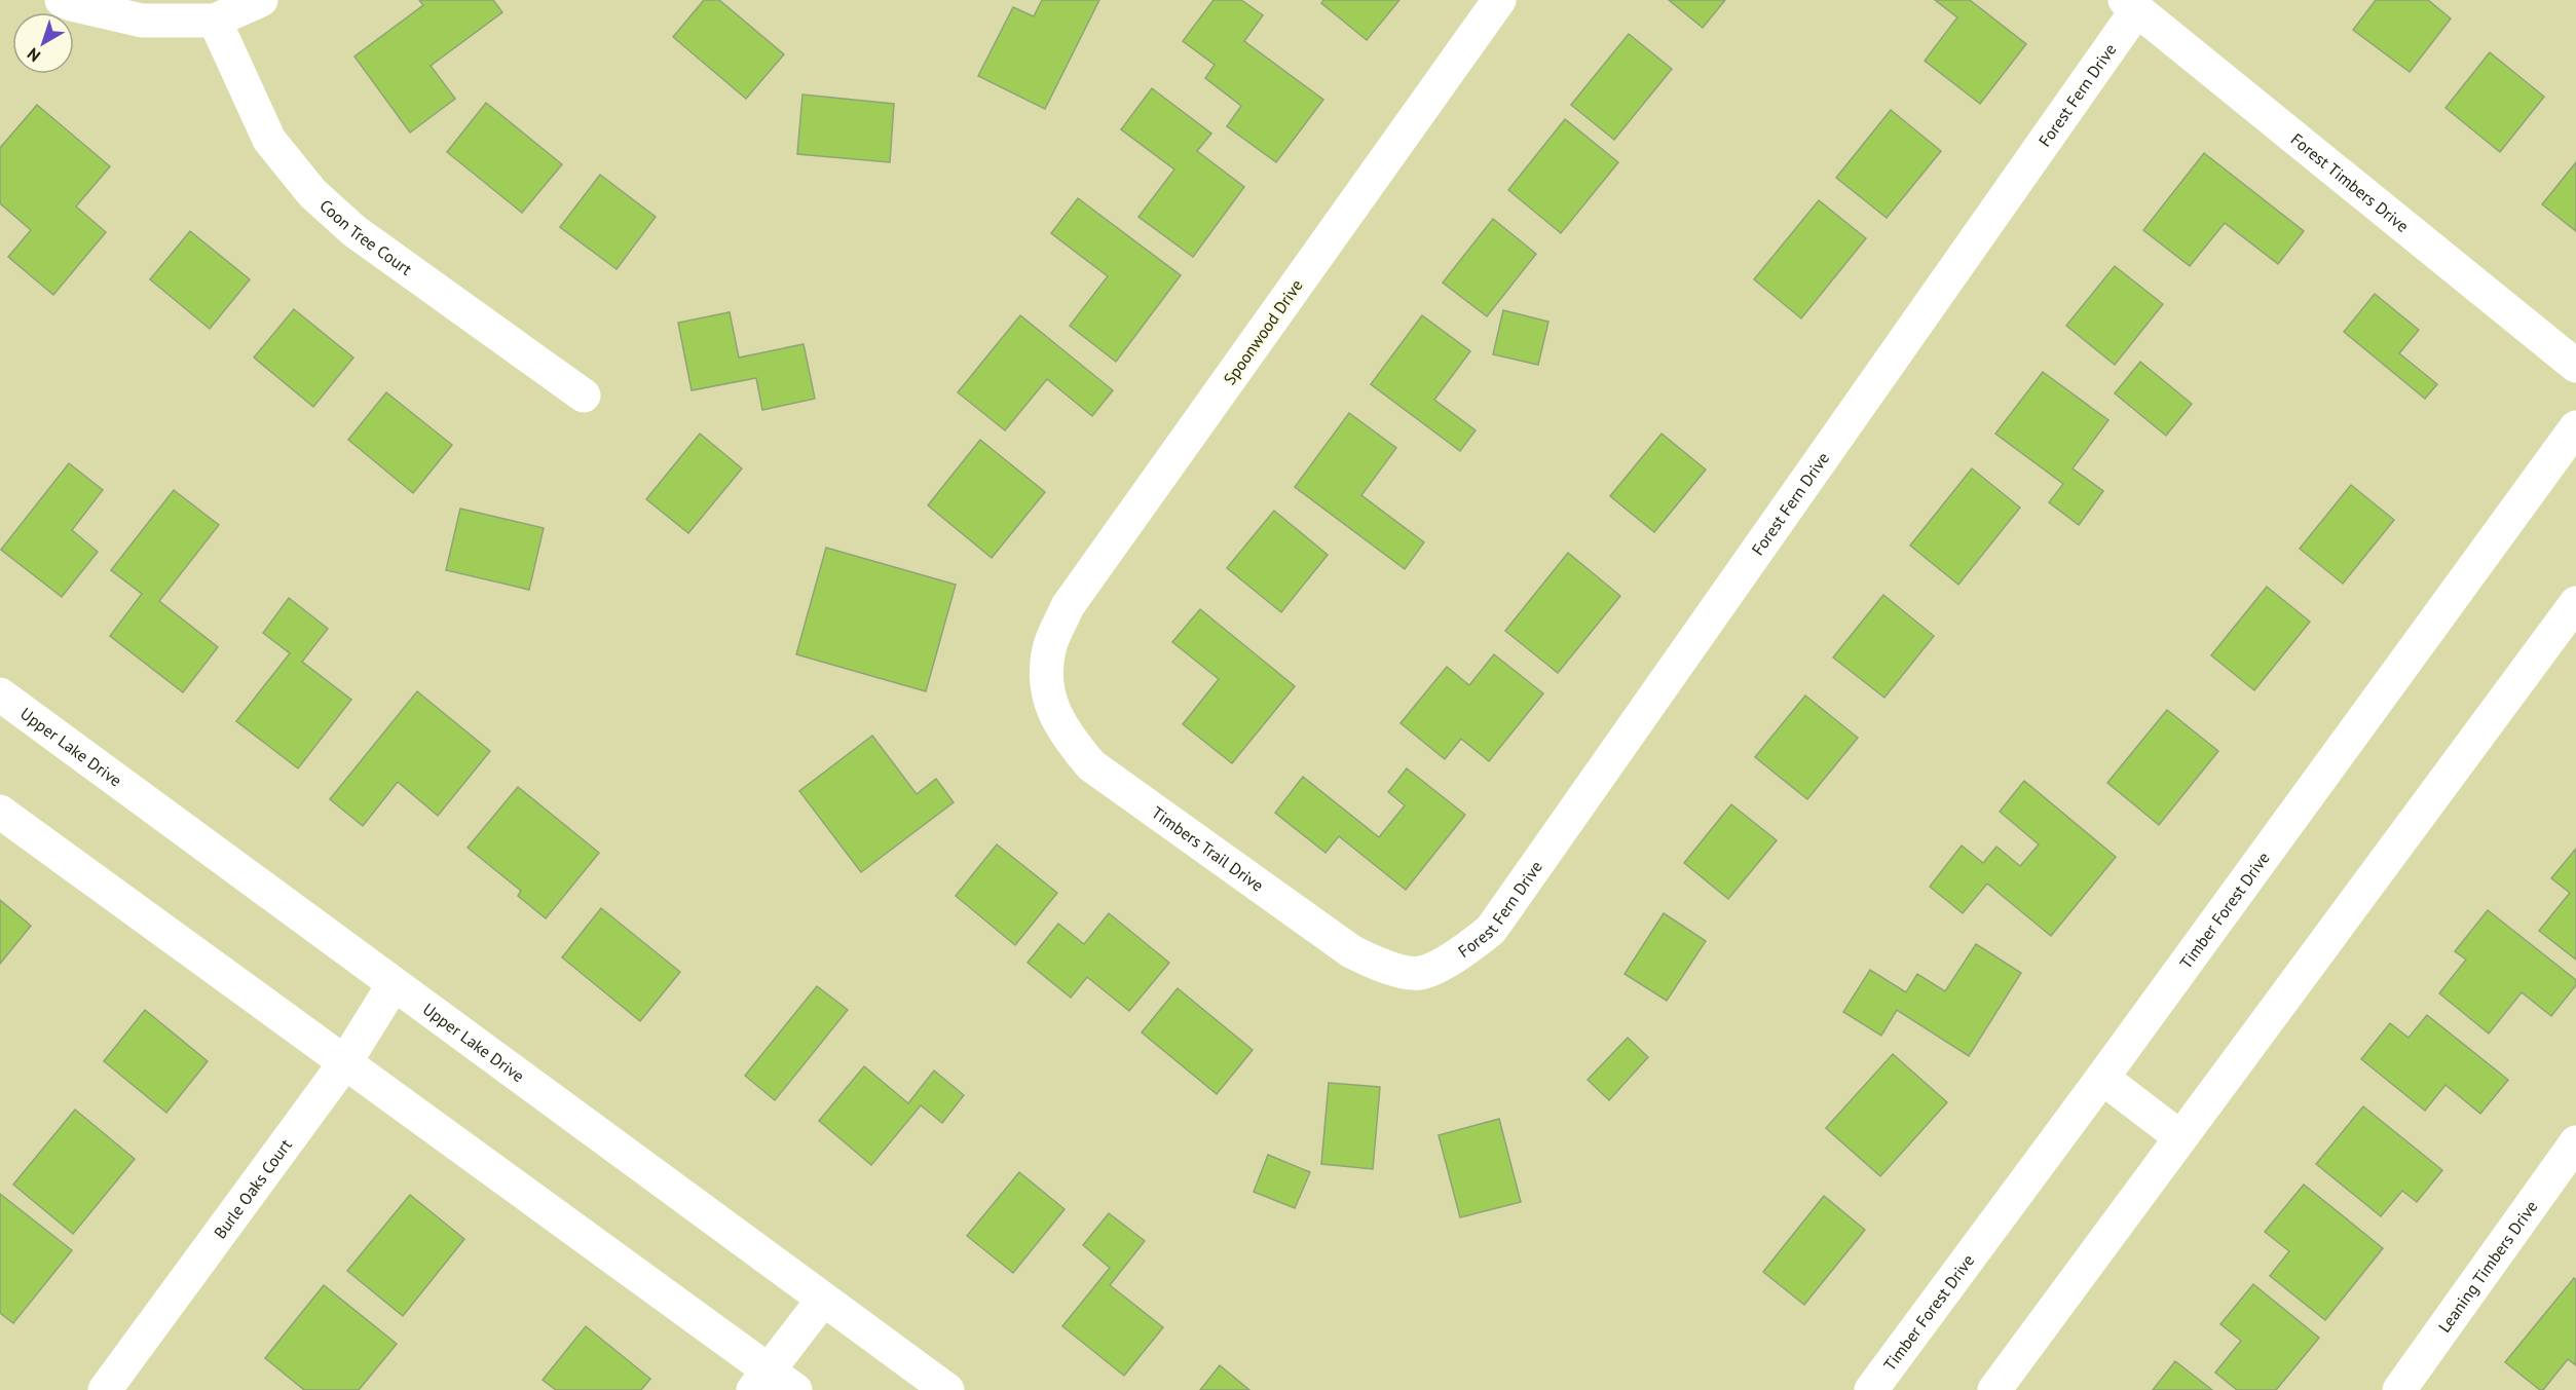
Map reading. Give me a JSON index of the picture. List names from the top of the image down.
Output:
{
  "streets": {
    "street": [
      "Forest Fern Drive",
      "Forest Timbers Drive",
      "Coon Tree Court",
      "Spoonwood Drive",
      "Upper Lake Drive",
      "Timbers Trail Drive",
      "Timber Forest Drive",
      "Burle Oaks Court",
      "Leaning Timbers Drive"
    ]
  },
  "crossings": [
    ["Forest Fern Drive", "Forest Timbers Drive"],
    ["Forest Fern Drive", "Timbers Trail Drive"],
    ["Spoonwood Drive", "Timbers Trail Drive"],
    ["Upper Lake Drive", "Burle Oaks Court"]
  ],
  "north": "bottom left"
}
